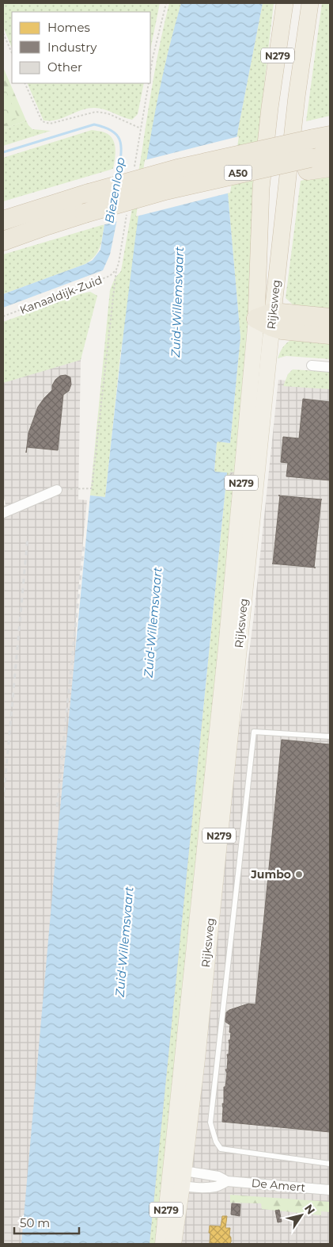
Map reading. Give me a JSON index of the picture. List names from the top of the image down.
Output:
{
  "streets": {
    "highway": ["N279", "A50", "Rijksweg"],
    "street": ["De Amert"],
    "path": ["Kanaaldijk-Zuid"]
  },
  "crossings": [
    ["Rijksweg", "De Amert"]
  ],
  "water": ["Biezenloop", "Zuid-Willemsvaart"],
  "places": ["Jumbo"],
  "legend": ["Homes", "Industry", "Other"],
  "scale_bar": "50 m",
  "north": "top right"
}
